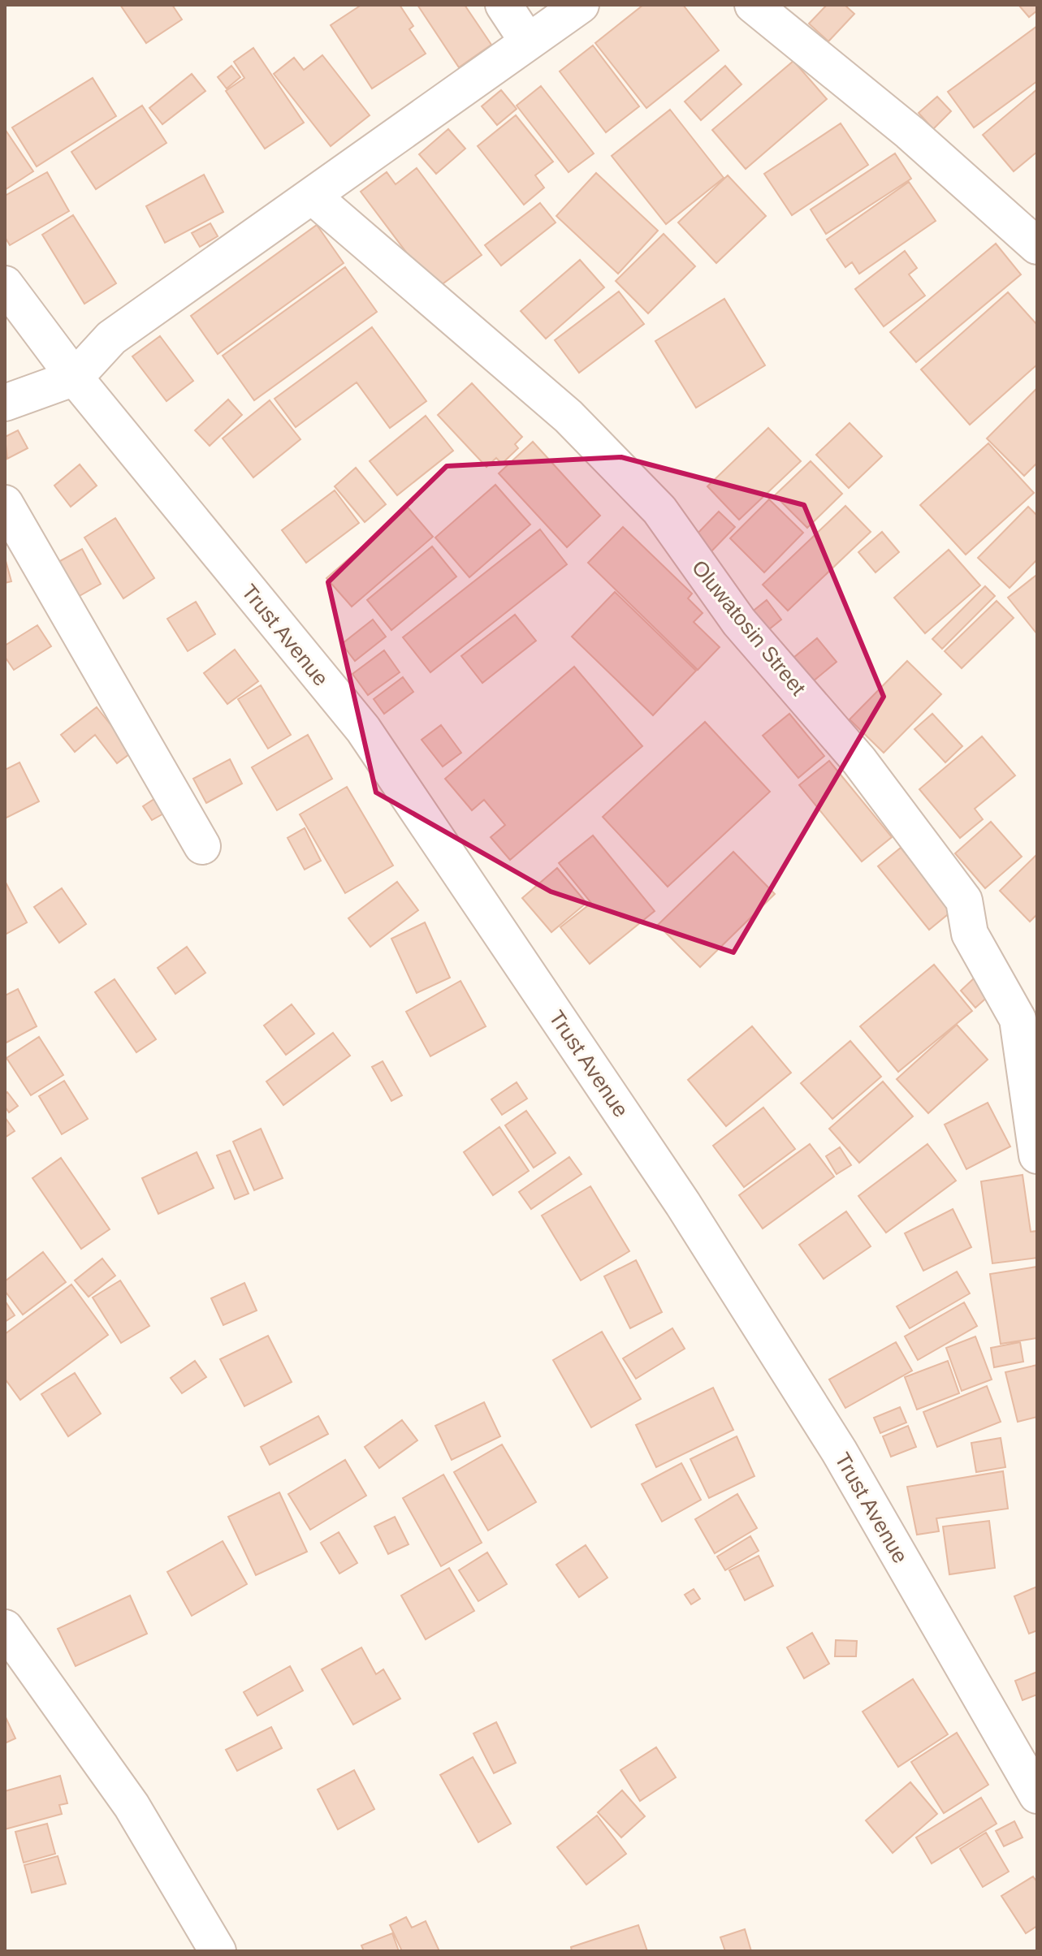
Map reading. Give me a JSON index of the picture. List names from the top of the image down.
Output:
{
  "streets": {
    "street": ["Oluwatosin Street", "Trust Avenue"]
  }
}
